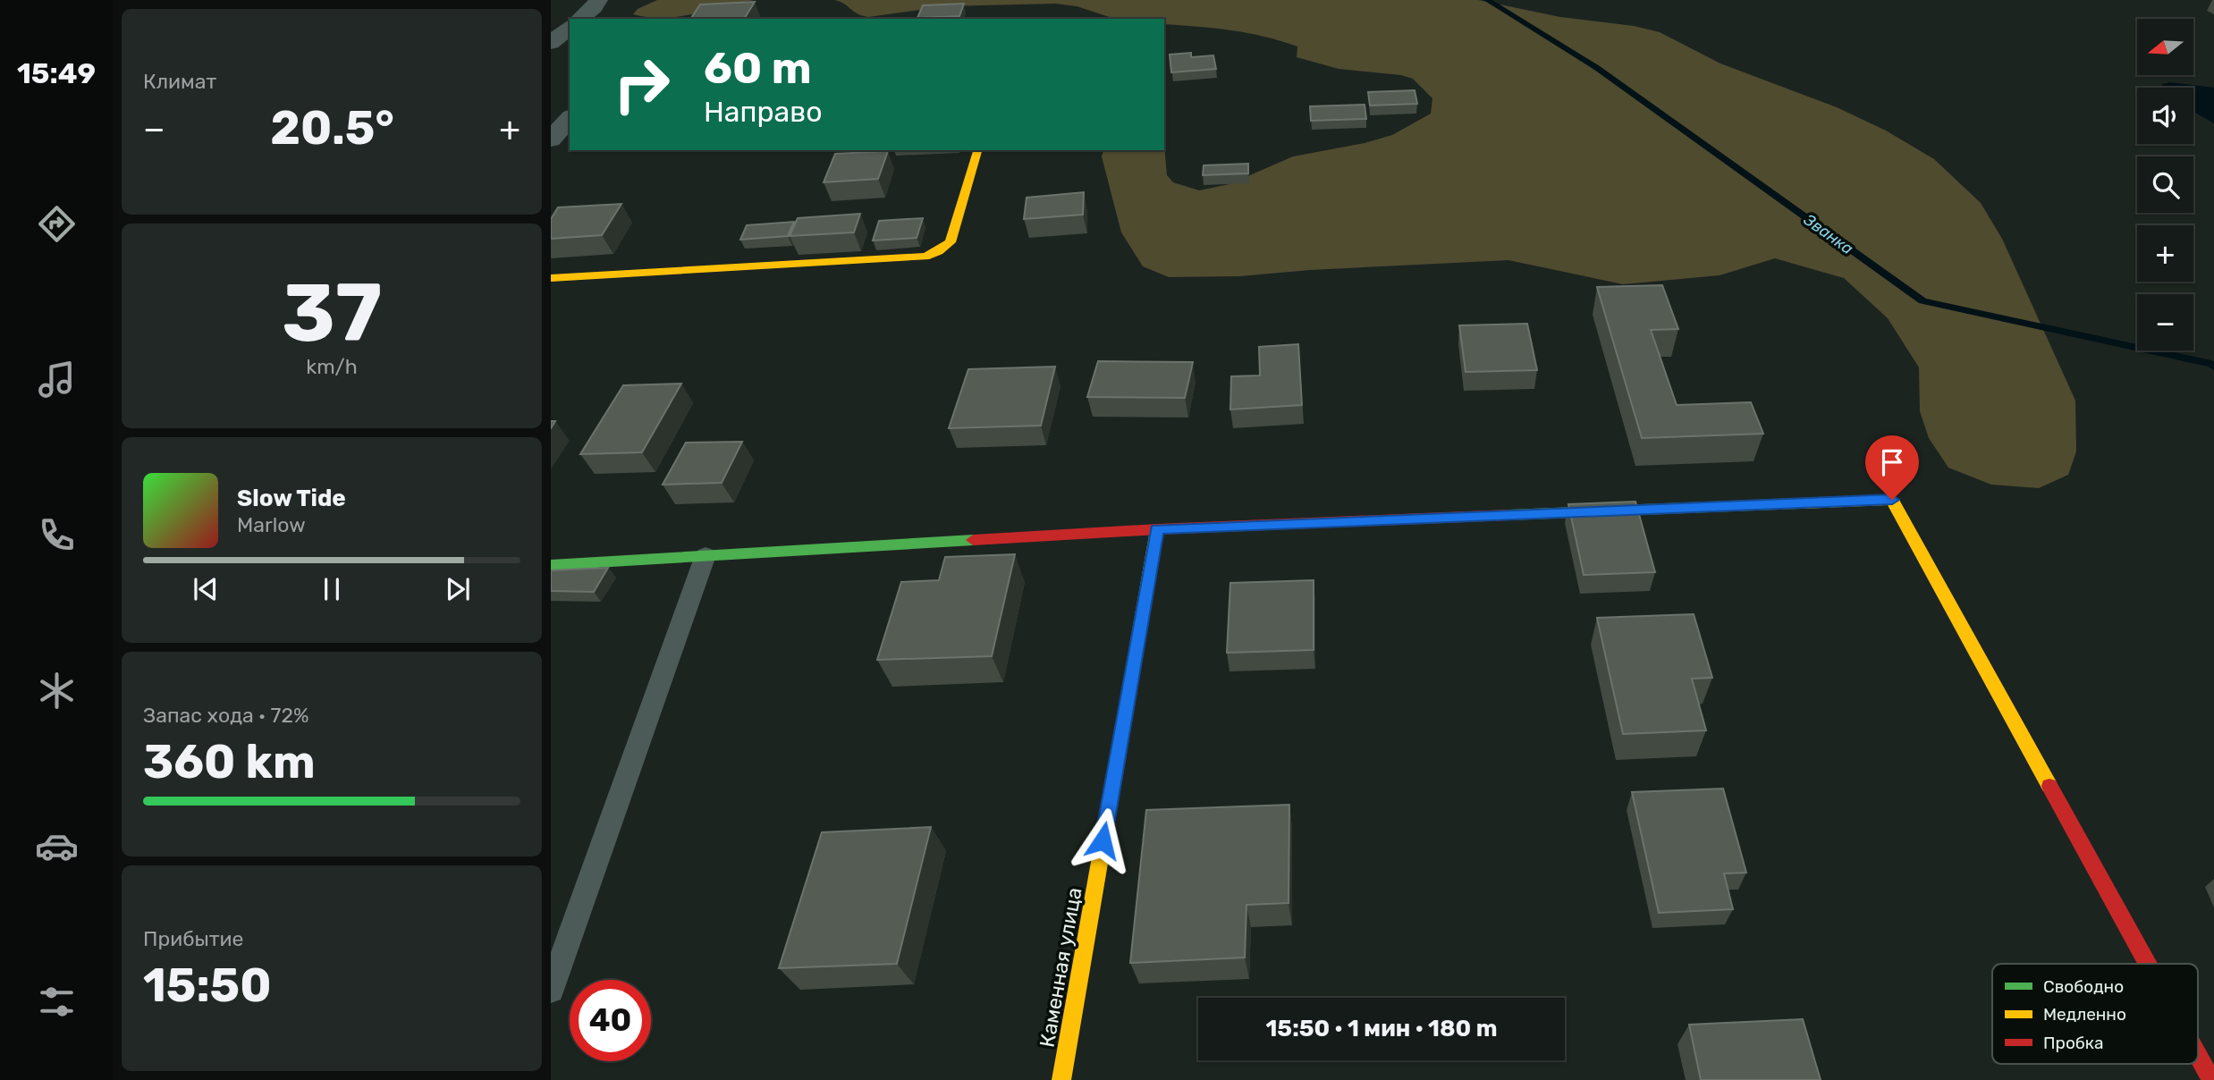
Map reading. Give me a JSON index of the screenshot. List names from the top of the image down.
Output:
{
  "streets": {
    "street": ["Каменная улица"]
  },
  "water": ["Званка"],
  "legend": ["Свободно", "Медленно", "Пробка"],
  "north": "left",
  "page": {
    "tabs": "15:49",
    "tile": [
      "Климат",
      ["37", "km/h"],
      ["Запас хода · 72%", "360 km"],
      ["Прибытие", "15:50"]
    ],
    "map_buttons": ["+", "−"],
    "turn": ["60 m", "Направо"],
    "heat": ["−", "20.5°", "+"],
    "song": ["Slow Tide", "Marlow"],
    "limit": "40",
    "trip": "15:50 · 1 мин · 180 m"
  }
}
